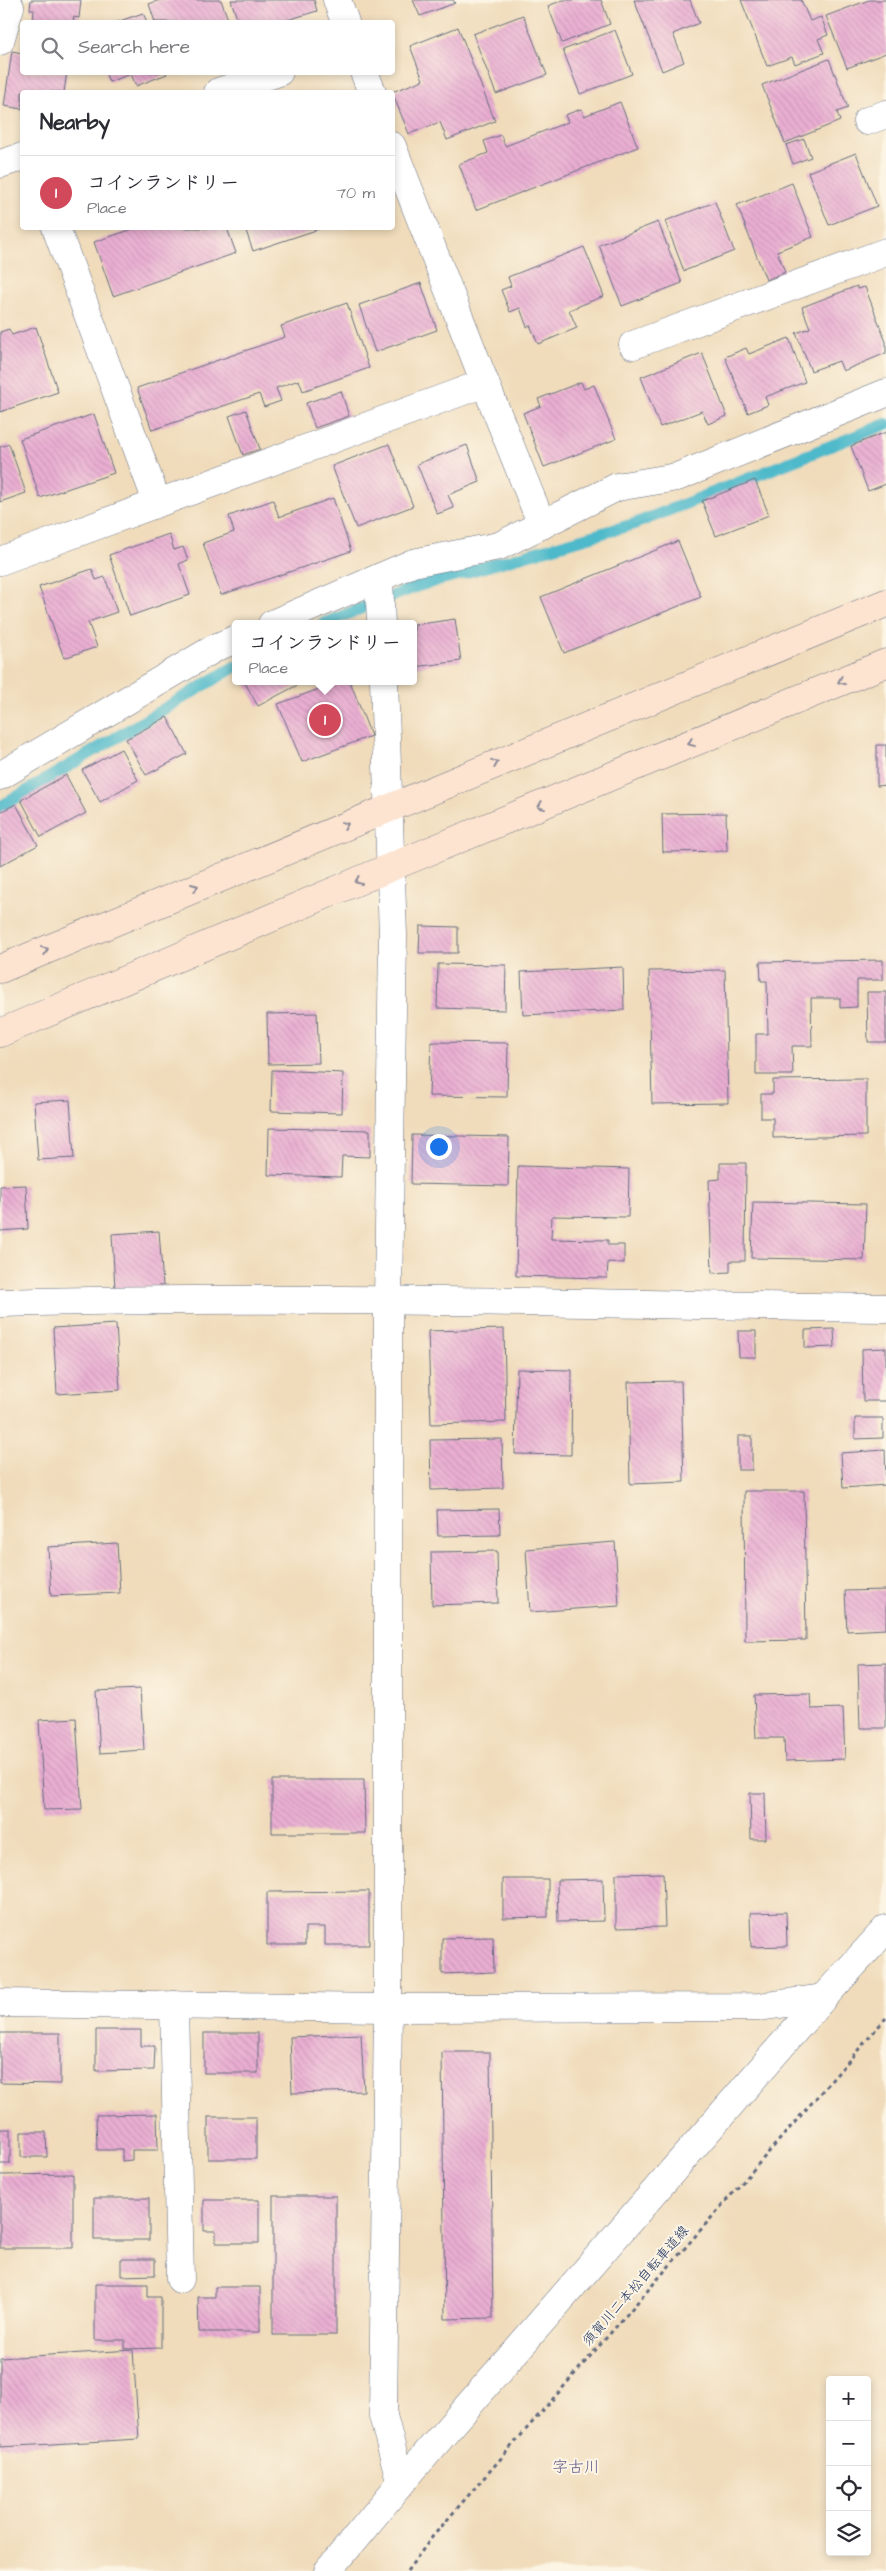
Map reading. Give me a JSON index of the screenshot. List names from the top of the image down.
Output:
{
  "streets": {
    "path": ["須賀川二本松自転車道線"]
  },
  "districts": ["字古川"],
  "page": {
    "search": "Search here",
    "heading": "Nearby",
    "list": [
      {
        "mark": "1",
        "name": "コインランドリー",
        "note": "Place",
        "value": "70 m"
      }
    ],
    "popup": ["コインランドリー", "Place"],
    "pins": "1",
    "map_buttons": ["+", "−"]
  }
}
